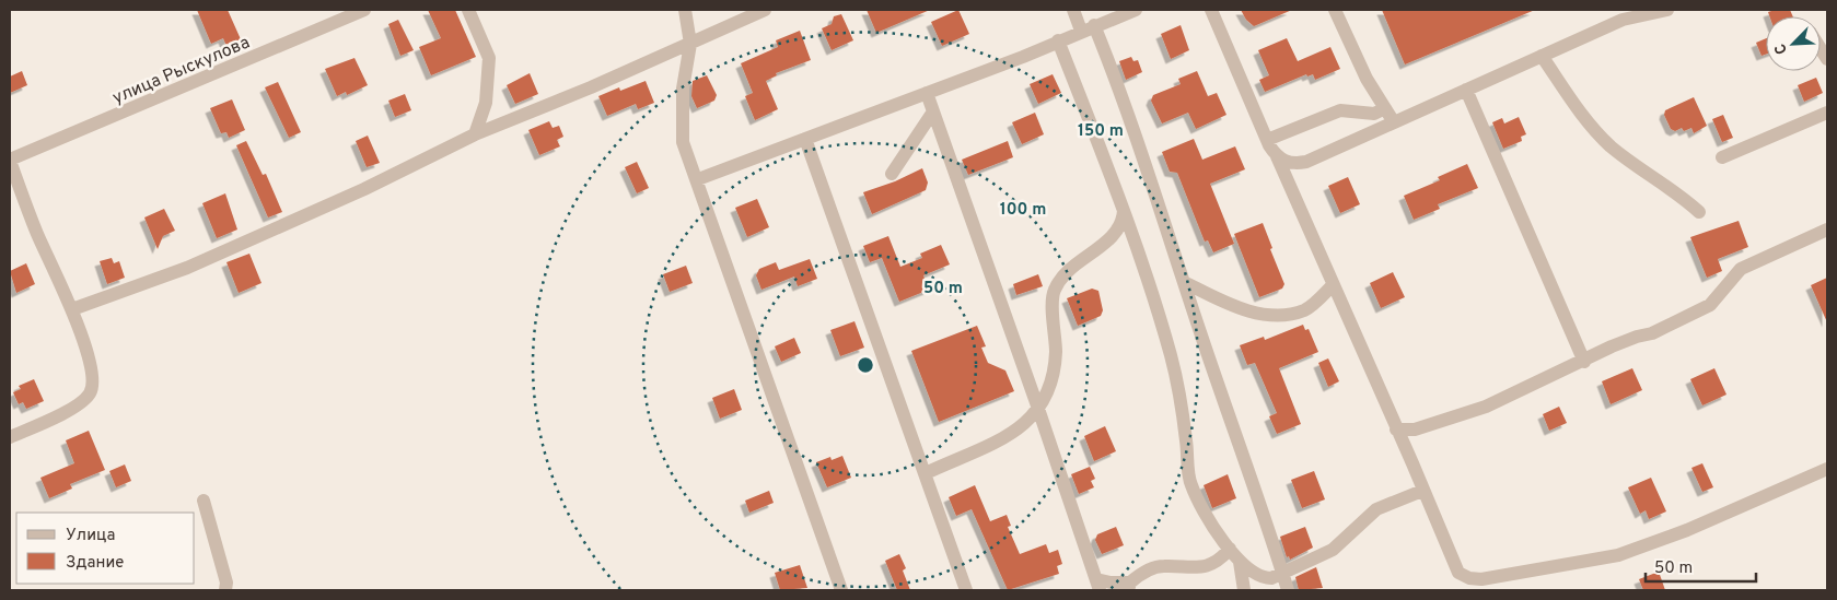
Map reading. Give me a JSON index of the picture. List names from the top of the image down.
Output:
{
  "streets": {
    "street": ["улица Рыскулова"]
  },
  "legend": ["Улица", "Здание"],
  "scale_bar": "50 m",
  "north": "bottom left",
  "rings": ["150 m", "100 m", "50 m"]
}
